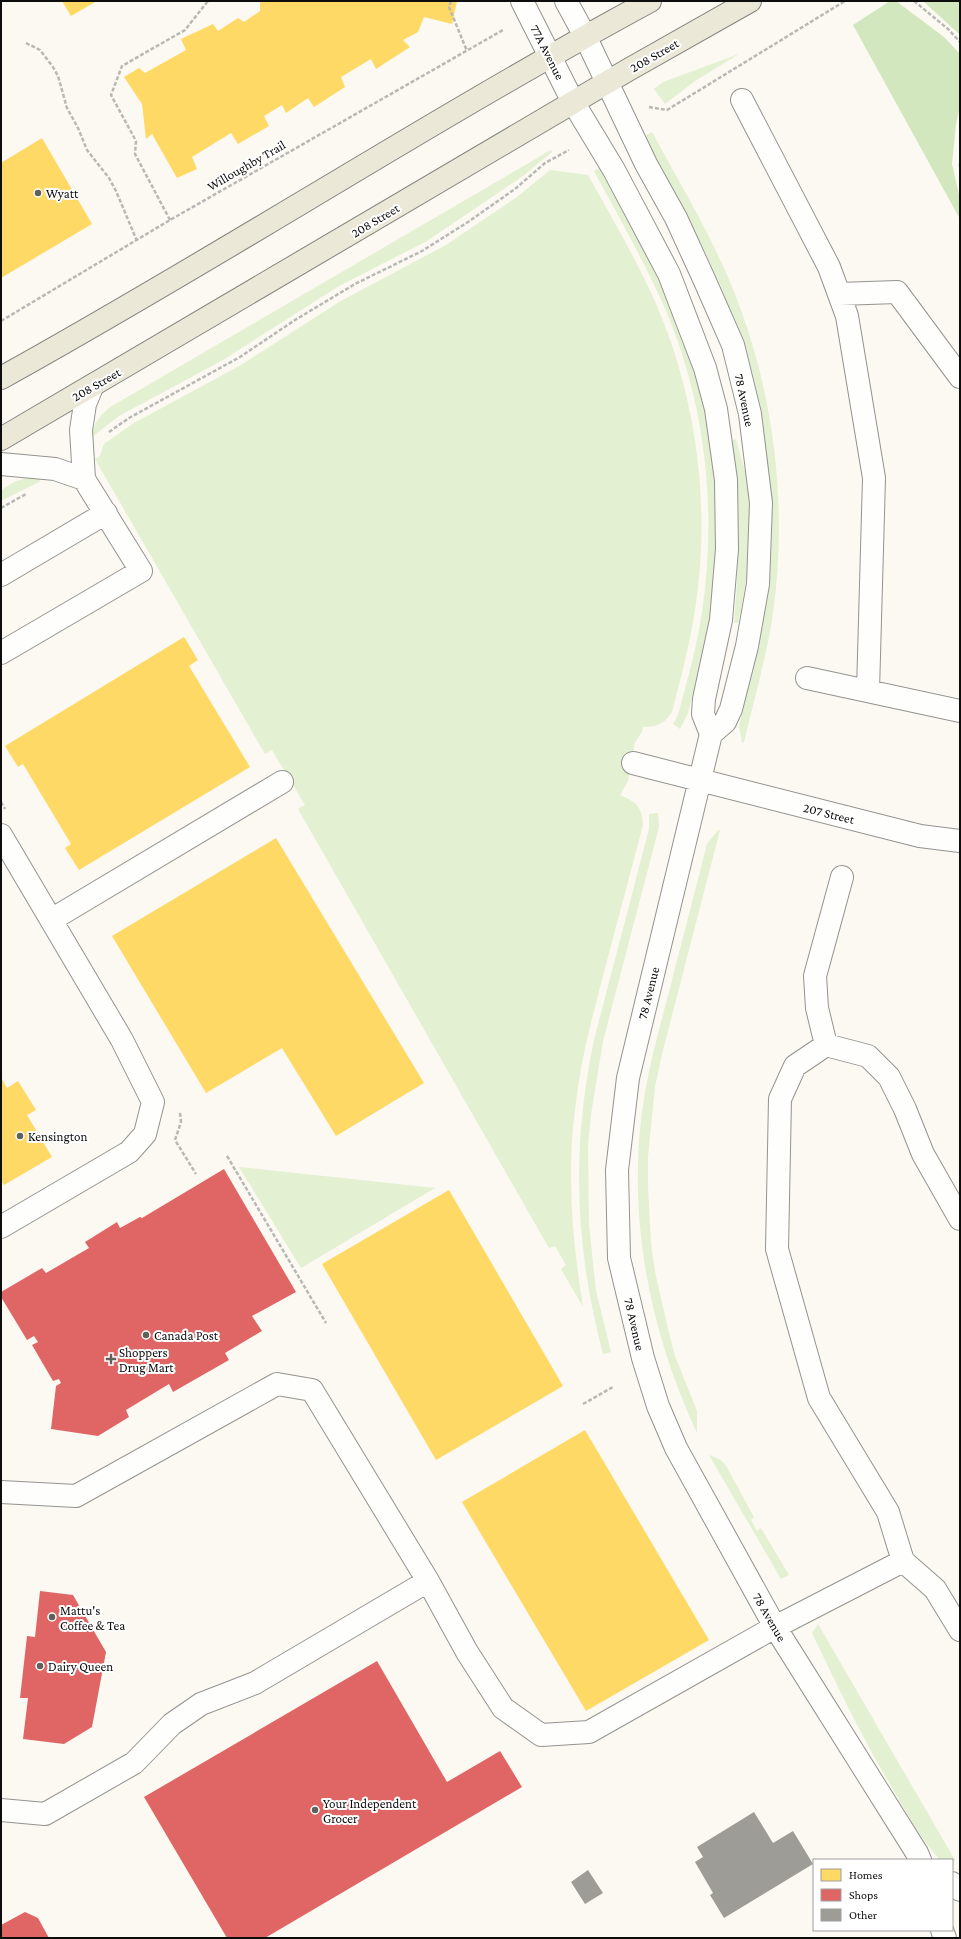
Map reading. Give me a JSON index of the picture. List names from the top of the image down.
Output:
{
  "streets": {
    "main road": ["208 Street"],
    "street": ["77A Avenue", "78 Avenue", "207 Street"],
    "path": ["Willoughby Trail"]
  },
  "crossings": [
    ["77A Avenue", "208 Street"],
    ["208 Street", "78 Avenue"],
    ["78 Avenue", "207 Street"]
  ],
  "places": {
    "other": [
      "Wyatt",
      "Kensington",
      "Canada Post",
      "Mattu's Coffee & Tea",
      "Dairy Queen",
      "Your Independent Grocer"
    ],
    "health": ["Shoppers Drug Mart"]
  },
  "legend": ["Homes", "Shops", "Other"]
}
